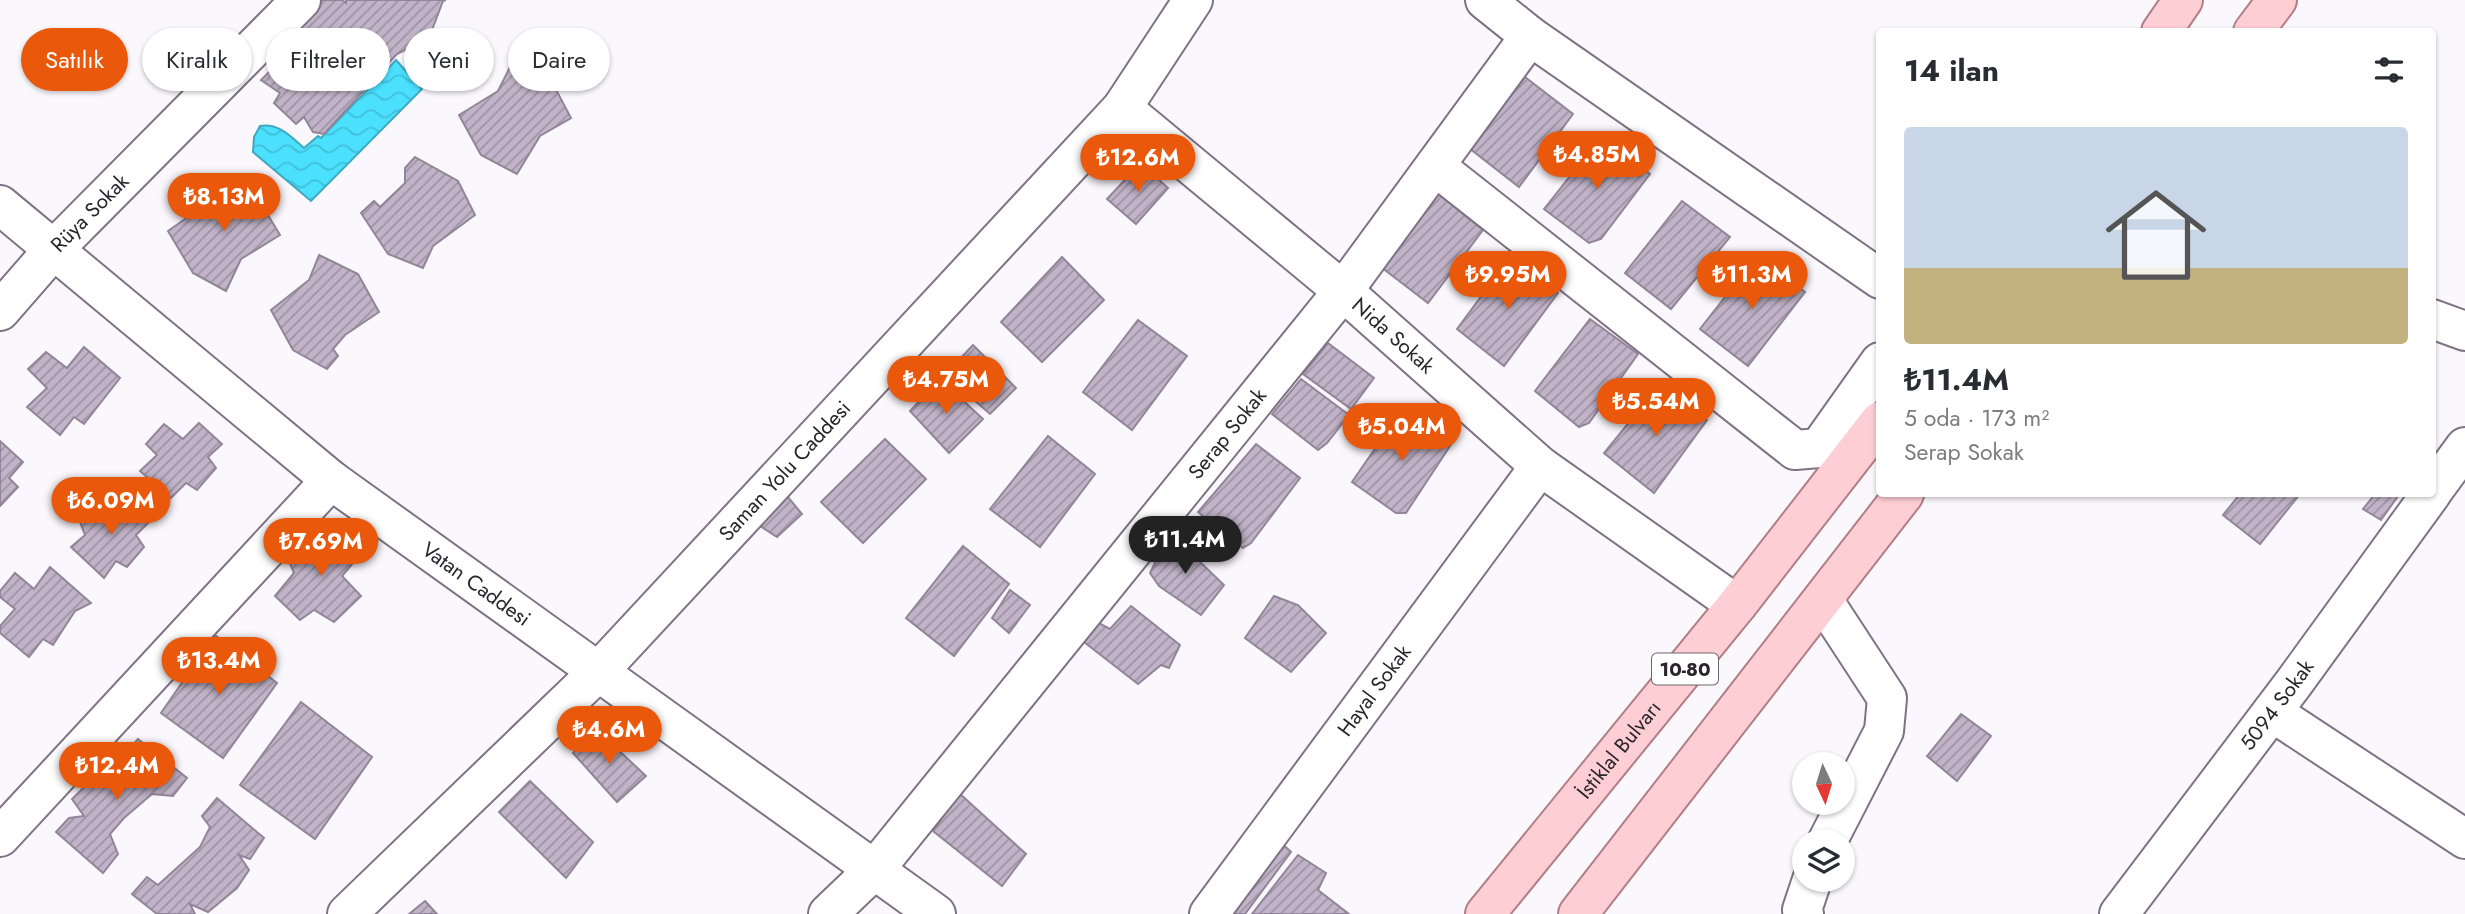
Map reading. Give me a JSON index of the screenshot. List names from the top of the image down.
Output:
{
  "streets": {
    "main road": ["10-80", "İstiklal Bulvarı"],
    "street": [
      "Rüya Sokak",
      "Nida Sokak",
      "Serap Sokak",
      "Saman Yolu Caddesi",
      "Vatan Caddesi",
      "Hayal Sokak",
      "5094 Sokak"
    ]
  },
  "crossings": [
    ["Rüya Sokak", "Vatan Caddesi"],
    ["Nida Sokak", "Serap Sokak"],
    ["Nida Sokak", "Saman Yolu Caddesi"],
    ["Nida Sokak", "Hayal Sokak"],
    ["Nida Sokak", "İstiklal Bulvarı"],
    ["Serap Sokak", "Vatan Caddesi"],
    ["Saman Yolu Caddesi", "Vatan Caddesi"]
  ],
  "north": "bottom",
  "page": {
    "chip": [
      "Satılık",
      "Kiralık",
      "Filtreler",
      "Yeni",
      "Daire"
    ],
    "heading": "14 ilan",
    "list": [
      {
        "name": "₺11.4M",
        "note": "5 oda · 173 m² · Serap Sokak"
      }
    ],
    "price": [
      "₺4.85M",
      "₺12.6M",
      "₺8.13M",
      "₺9.95M",
      "₺11.3M",
      "₺4.75M",
      "₺5.54M",
      "₺5.04M",
      "₺6.09M",
      "₺11.4M",
      "₺7.69M",
      "₺13.4M",
      "₺4.6M",
      "₺12.4M"
    ]
  }
}
